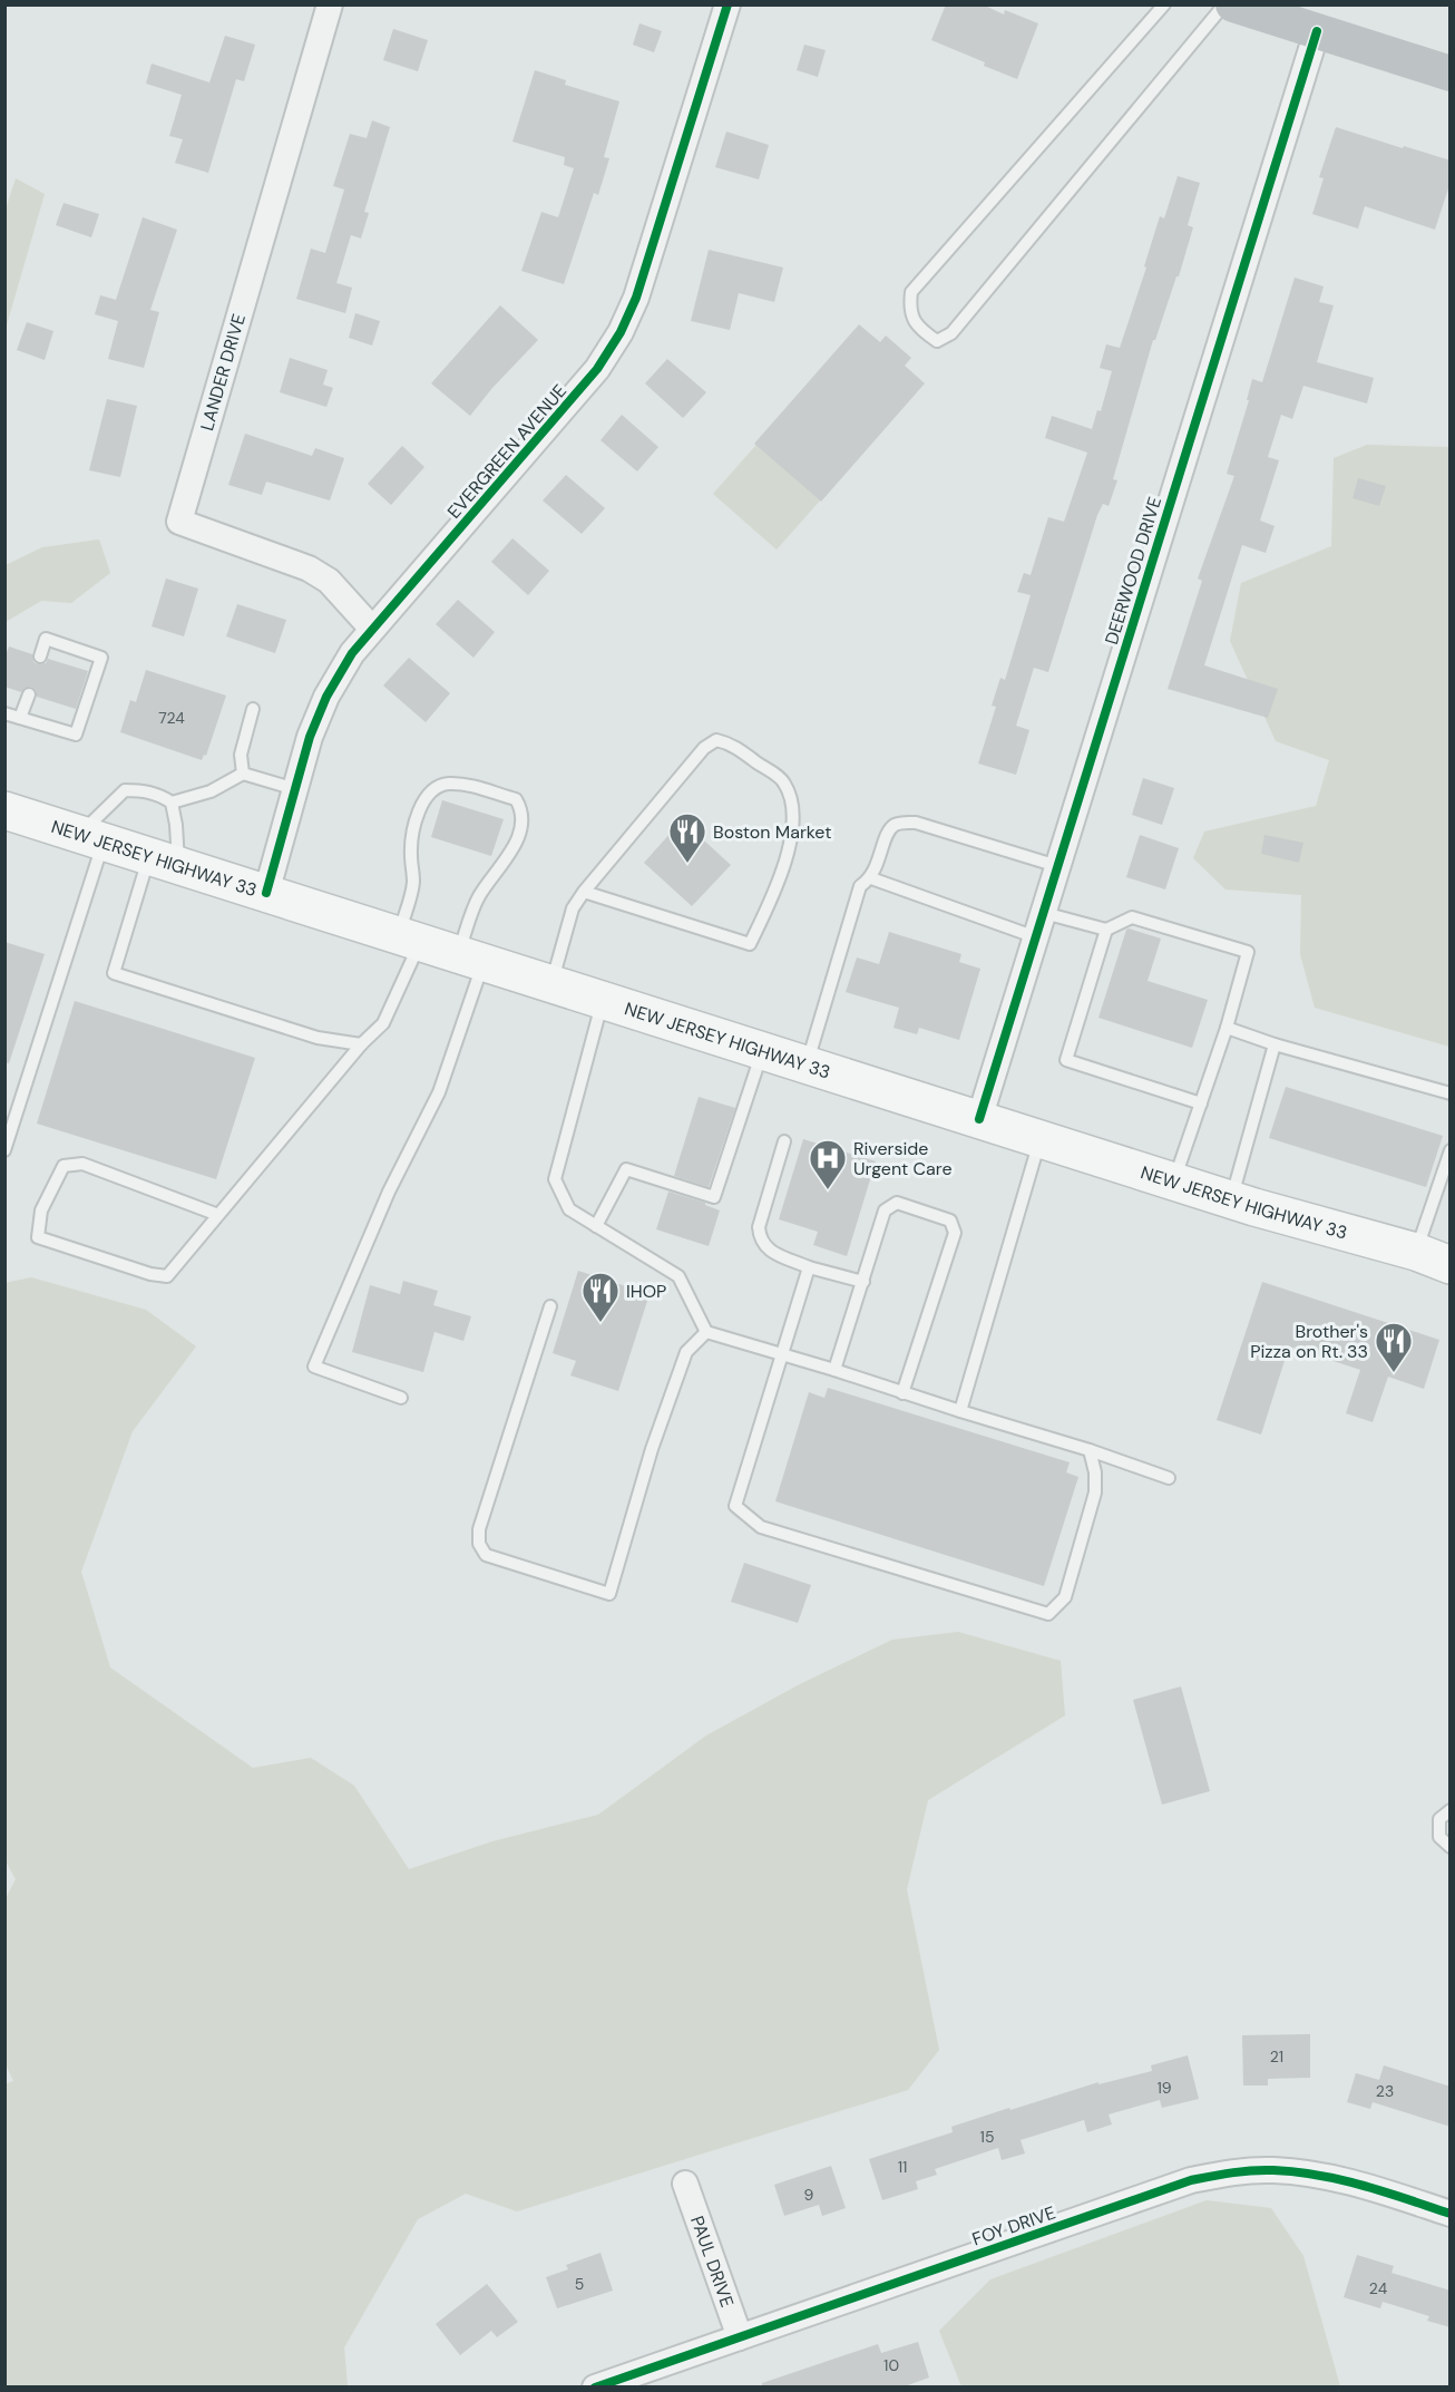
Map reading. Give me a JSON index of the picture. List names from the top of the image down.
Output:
{
  "streets": {
    "main road": ["NEW JERSEY HIGHWAY 33"],
    "street": [
      "LANDER DRIVE",
      "EVERGREEN AVENUE",
      "DEERWOOD DRIVE",
      "FOY DRIVE",
      "PAUL DRIVE"
    ]
  },
  "crossings": [
    ["LANDER DRIVE", "EVERGREEN AVENUE"],
    ["EVERGREEN AVENUE", "NEW JERSEY HIGHWAY 33"],
    ["DEERWOOD DRIVE", "NEW JERSEY HIGHWAY 33"],
    ["FOY DRIVE", "PAUL DRIVE"]
  ],
  "places": {
    "restaurant": ["Boston Market", "IHOP", "Brother's Pizza on Rt. 33"],
    "hospital": ["Riverside Urgent Care"]
  },
  "house_numbers": [
    "724",
    "21",
    "19",
    "23",
    "15",
    "11",
    "9",
    "5",
    "24",
    "10"
  ]
}
